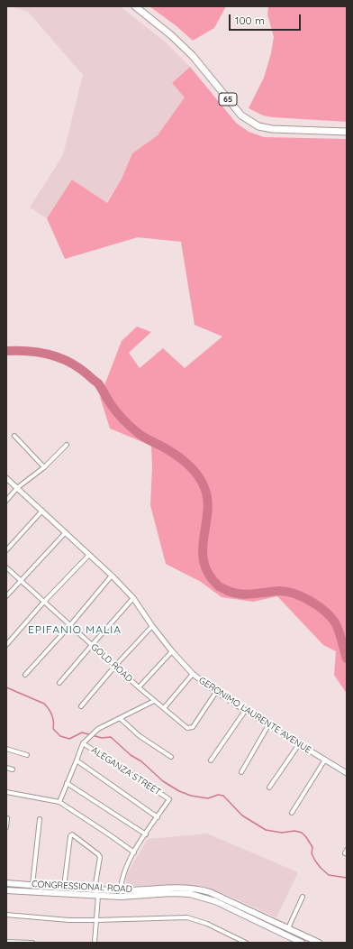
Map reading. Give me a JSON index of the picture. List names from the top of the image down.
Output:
{
  "streets": {
    "highway": ["65"],
    "main road": ["CONGRESSIONAL ROAD"],
    "street": ["GOLD ROAD", "GERONIMO LAURENTE AVENUE", "ALEGANZA STREET"]
  },
  "crossings": [
    ["ALEGANZA STREET", "CONGRESSIONAL ROAD"]
  ],
  "districts": ["EPIFANIO MALIA"],
  "scale_bar": "100 m"
}
